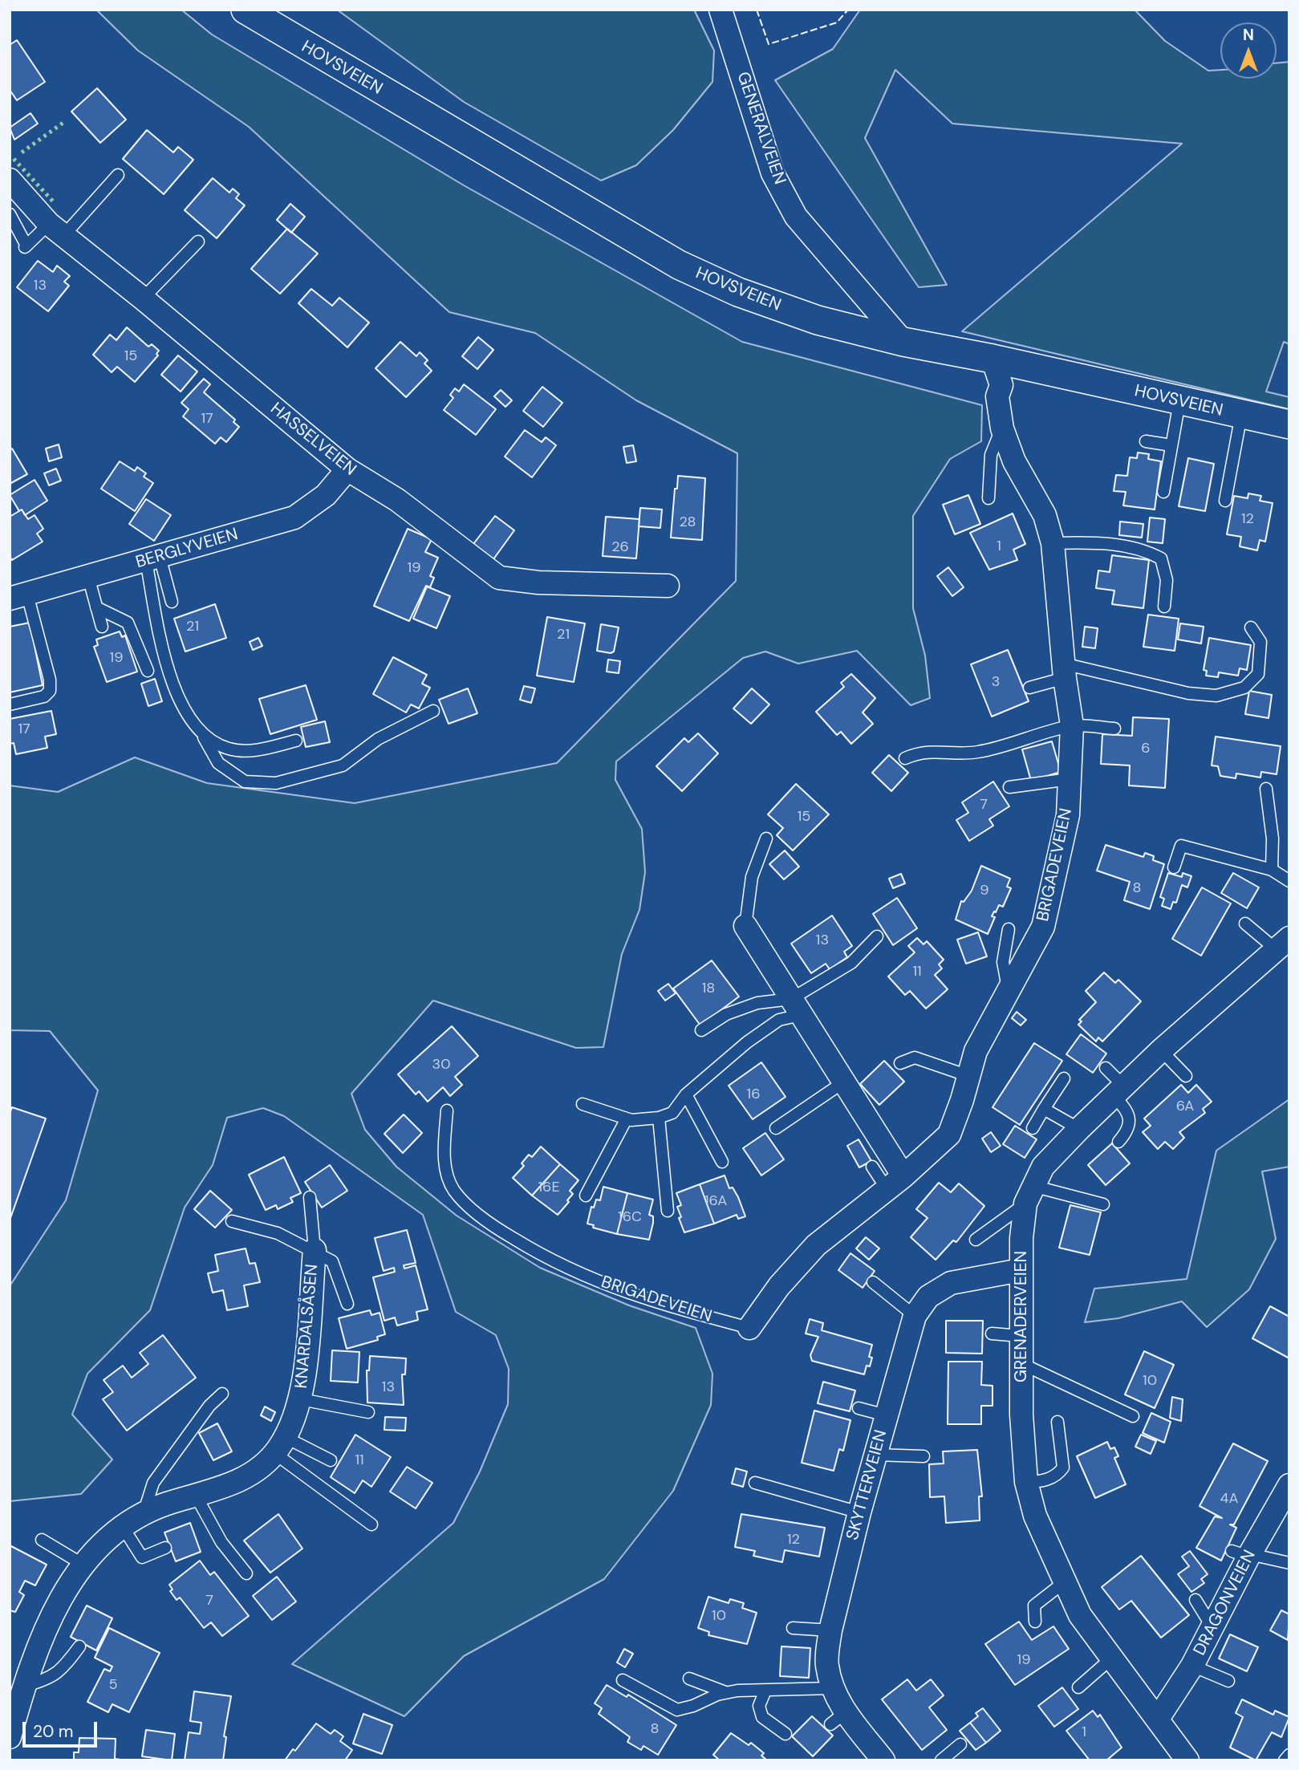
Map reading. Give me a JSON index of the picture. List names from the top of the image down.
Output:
{
  "streets": {
    "street": [
      "HOVSVEIEN",
      "GENERALVEIEN",
      "HASSELVEIEN",
      "BERGLYVEIEN",
      "BRIGADEVEIEN",
      "GRENADERVEIEN",
      "KNARDALSÅSEN",
      "SKYTTERVEIEN",
      "DRAGONVEIEN"
    ]
  },
  "crossings": [
    ["HOVSVEIEN", "GENERALVEIEN"],
    ["HOVSVEIEN", "BRIGADEVEIEN"],
    ["HASSELVEIEN", "BERGLYVEIEN"],
    ["GRENADERVEIEN", "SKYTTERVEIEN"],
    ["GRENADERVEIEN", "DRAGONVEIEN"]
  ],
  "house_numbers": [
    "13",
    "15",
    "17",
    "12",
    "28",
    "1",
    "26",
    "19",
    "21",
    "21",
    "19",
    "3",
    "17",
    "6",
    "7",
    "15",
    "8",
    "9",
    "13",
    "11",
    "18",
    "30",
    "16",
    "6A",
    "16E",
    "16A",
    "16C",
    "10",
    "13",
    "11",
    "4A",
    "12",
    "7",
    "10",
    "19",
    "5",
    "8",
    "1"
  ],
  "scale_bar": "20 m",
  "north": "top"
}
